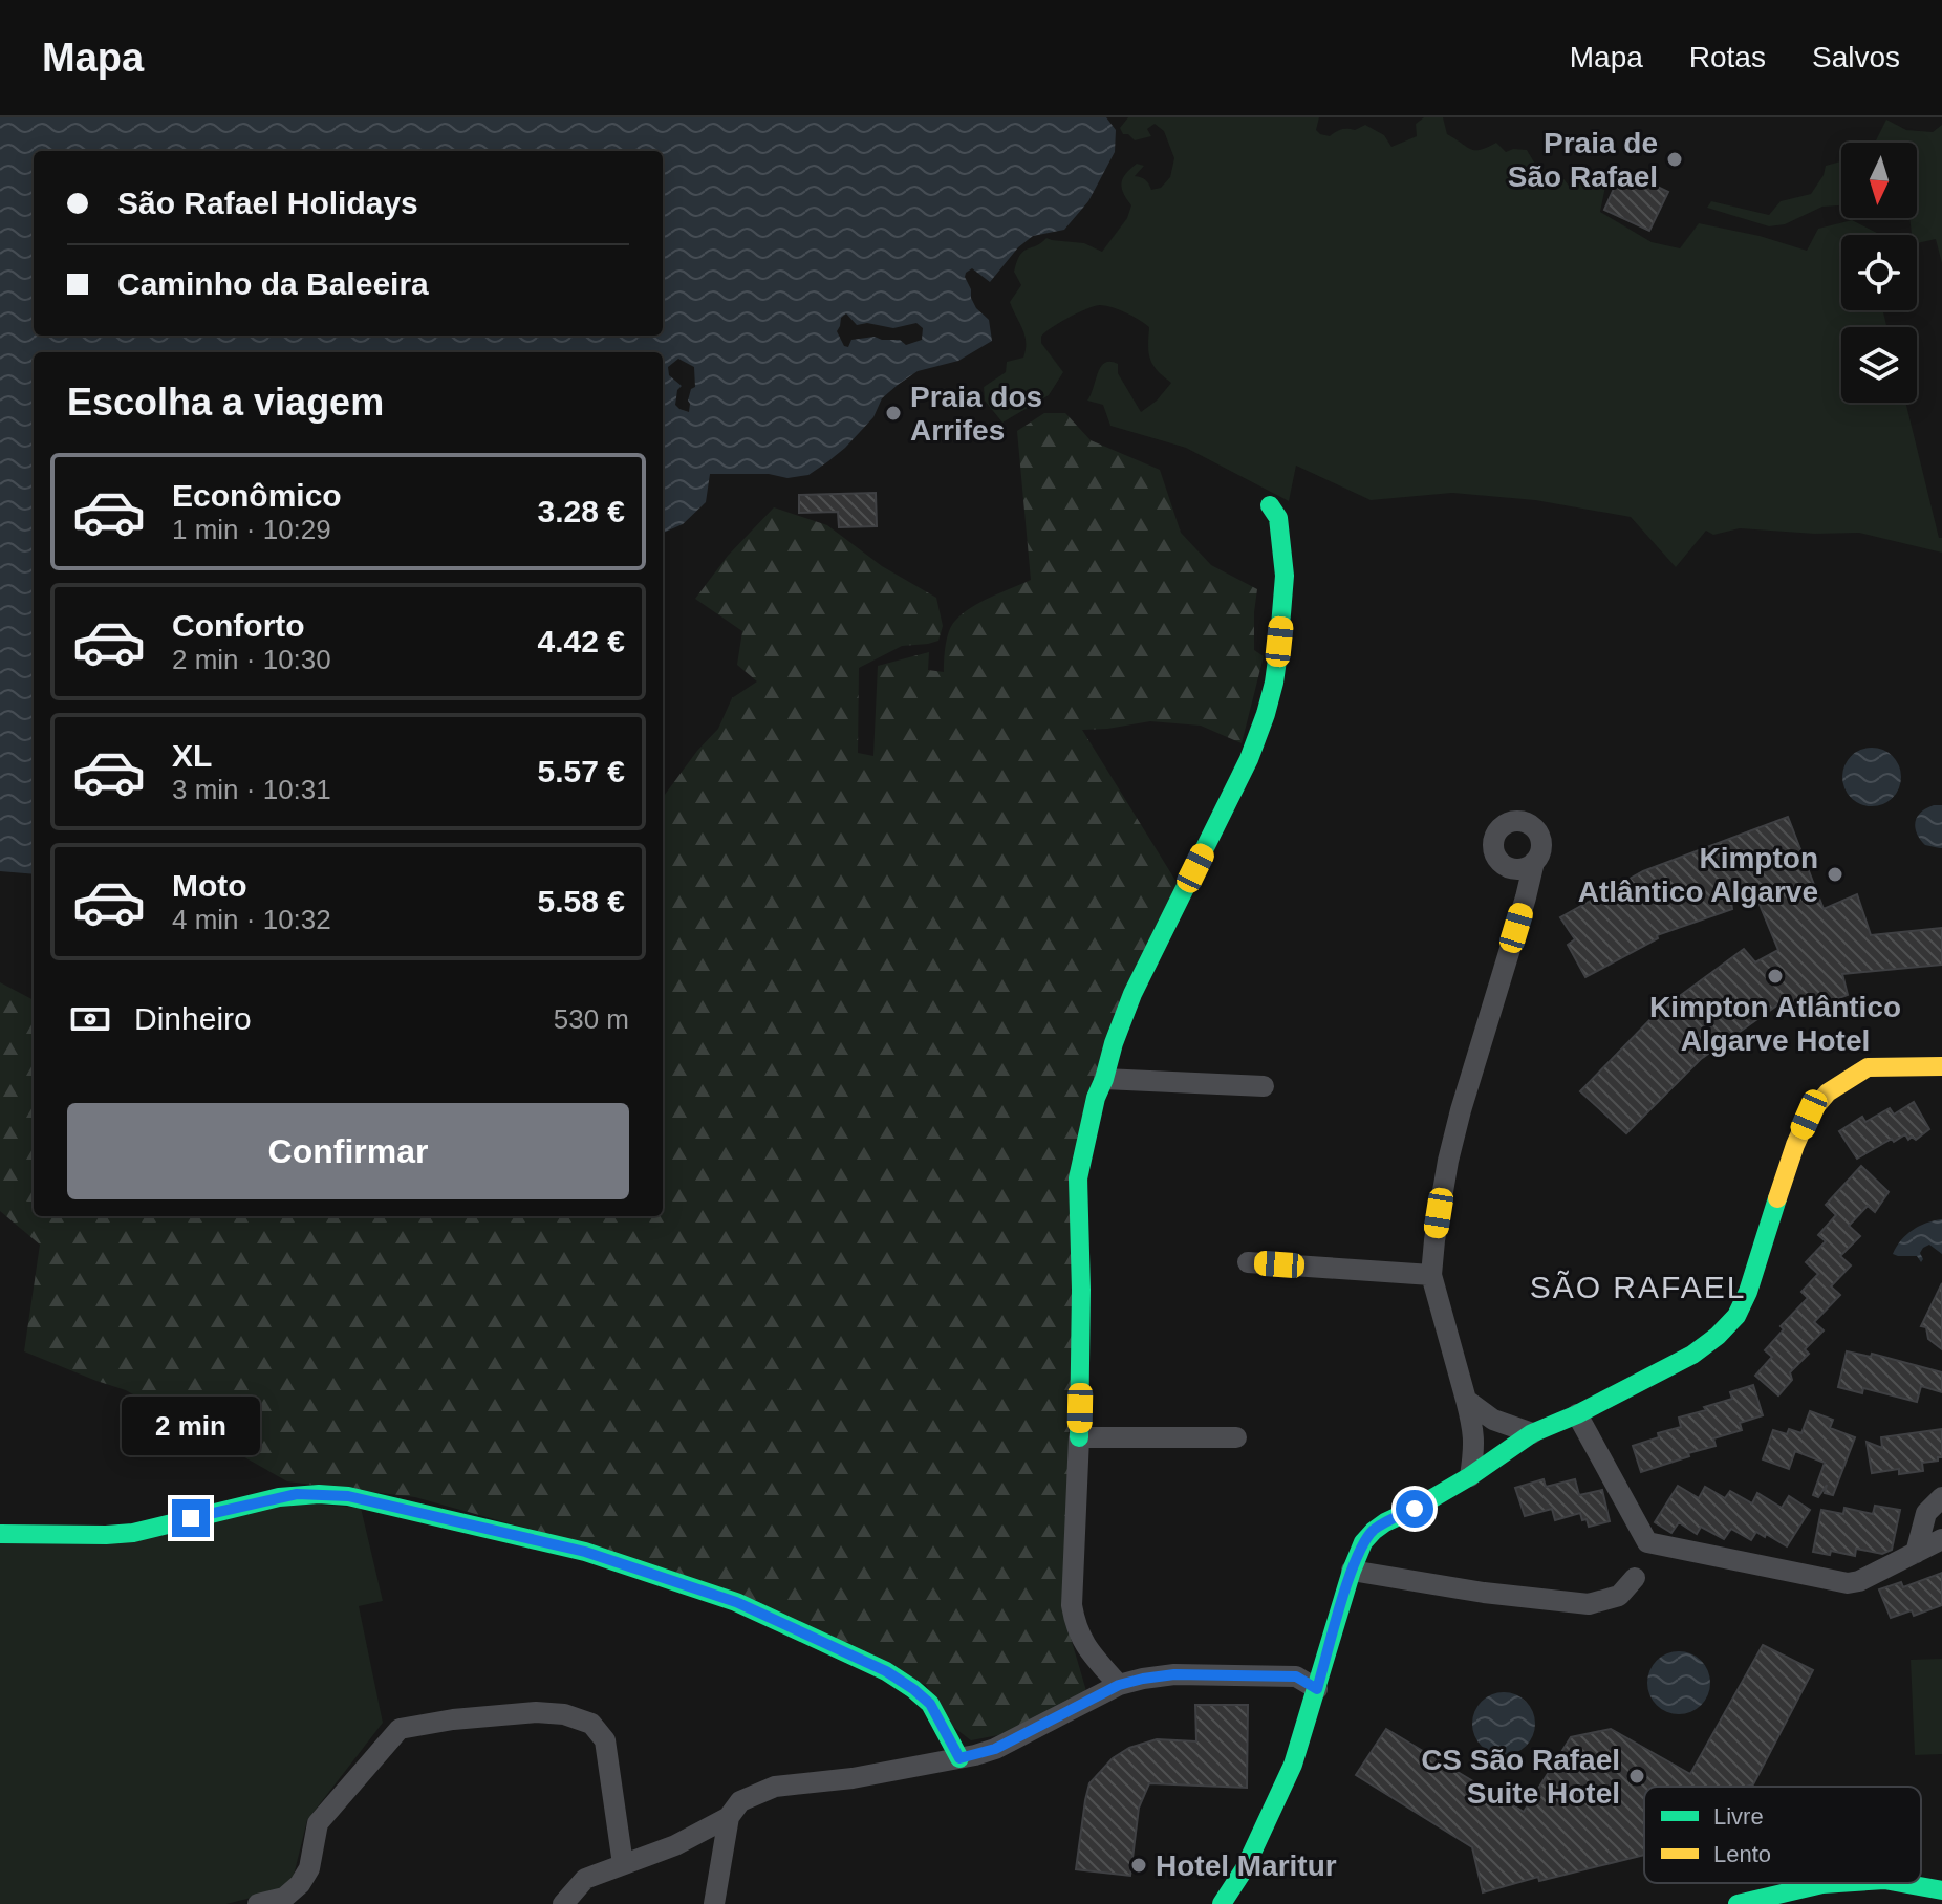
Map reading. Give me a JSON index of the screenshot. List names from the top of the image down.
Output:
{
  "districts": ["SÃO RAFAEL"],
  "places": [
    "Praia de São Rafael",
    "Praia dos Arrifes",
    "Kimpton Atlântico Algarve",
    "Kimpton Atlântico Algarve Hotel",
    "CS São Rafael Suite Hotel",
    "Hotel Maritur"
  ],
  "legend": ["Livre", "Lento"],
  "north": "bottom",
  "page": {
    "header": "Mapa",
    "nav": ["Mapa", "Rotas", "Salvos"],
    "banner": ["São Rafael Holidays", "Caminho da Baleeira"],
    "heading": "Escolha a viagem",
    "list": [
      {
        "name": "Econômico",
        "note": "1 min · 10:29",
        "value": "3.28 €"
      },
      {
        "name": "Conforto",
        "note": "2 min · 10:30",
        "value": "4.42 €"
      },
      {
        "name": "XL",
        "note": "3 min · 10:31",
        "value": "5.57 €"
      },
      {
        "name": "Moto",
        "note": "4 min · 10:32",
        "value": "5.58 €"
      }
    ],
    "pay": ["Dinheiro", "530 m"],
    "buttons": "Confirmar",
    "bubble": "2 min"
  }
}
